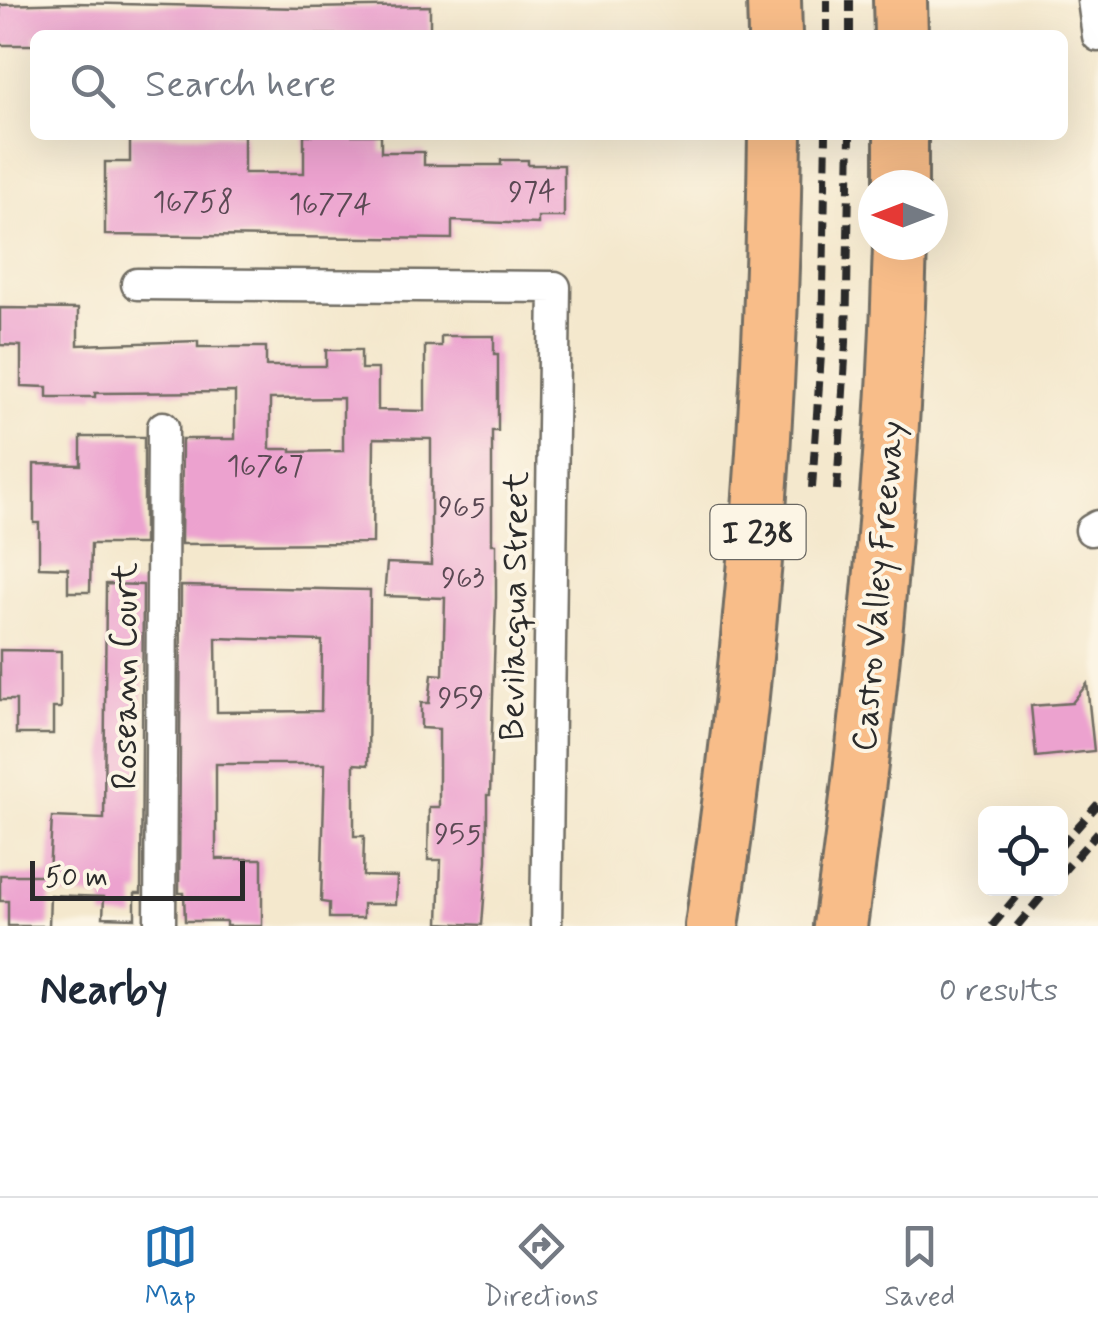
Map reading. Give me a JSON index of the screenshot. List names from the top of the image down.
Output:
{
  "streets": {
    "highway": ["I 238", "Castro Valley Freeway"],
    "street": ["Bevilacqua Street", "Roseann Court"]
  },
  "house_numbers": [
    "974",
    "16758",
    "16774",
    "16767",
    "965",
    "963",
    "959",
    "955"
  ],
  "scale_bar": "50 m",
  "north": "left",
  "page": {
    "search": "Search here",
    "scale": "50 m",
    "heading": ["Nearby", "0 results"],
    "nav": ["Map", "Directions", "Saved"]
  }
}
